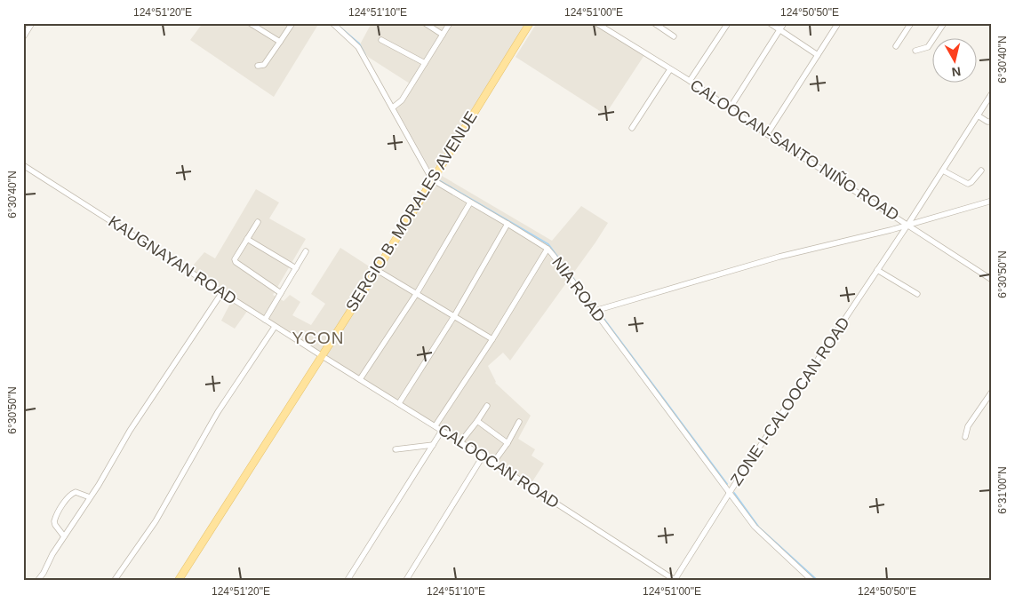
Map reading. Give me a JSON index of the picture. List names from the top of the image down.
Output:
{
  "streets": {
    "main road": ["SERGIO B. MORALES AVENUE"],
    "street": [
      "CALOOCAN-SANTO NIÑO ROAD",
      "KAUGNAYAN ROAD",
      "NIA ROAD",
      "ZONE I-CALOOCAN ROAD",
      "CALOOCAN ROAD"
    ]
  },
  "crossings": [
    ["CALOOCAN-SANTO NIÑO ROAD", "ZONE I-CALOOCAN ROAD"],
    ["SERGIO B. MORALES AVENUE", "KAUGNAYAN ROAD"],
    ["SERGIO B. MORALES AVENUE", "NIA ROAD"],
    ["SERGIO B. MORALES AVENUE", "CALOOCAN ROAD"],
    ["KAUGNAYAN ROAD", "CALOOCAN ROAD"],
    ["NIA ROAD", "ZONE I-CALOOCAN ROAD"],
    ["ZONE I-CALOOCAN ROAD", "CALOOCAN ROAD"]
  ],
  "districts": ["YCON"],
  "north": "bottom",
  "coordinates": [
    "124°51'20\"E",
    "124°51'10\"E",
    "124°51'00\"E",
    "124°50'50\"E",
    "6°30'40\"N",
    "6°30'50\"N",
    "6°31'00\"N"
  ]
}
